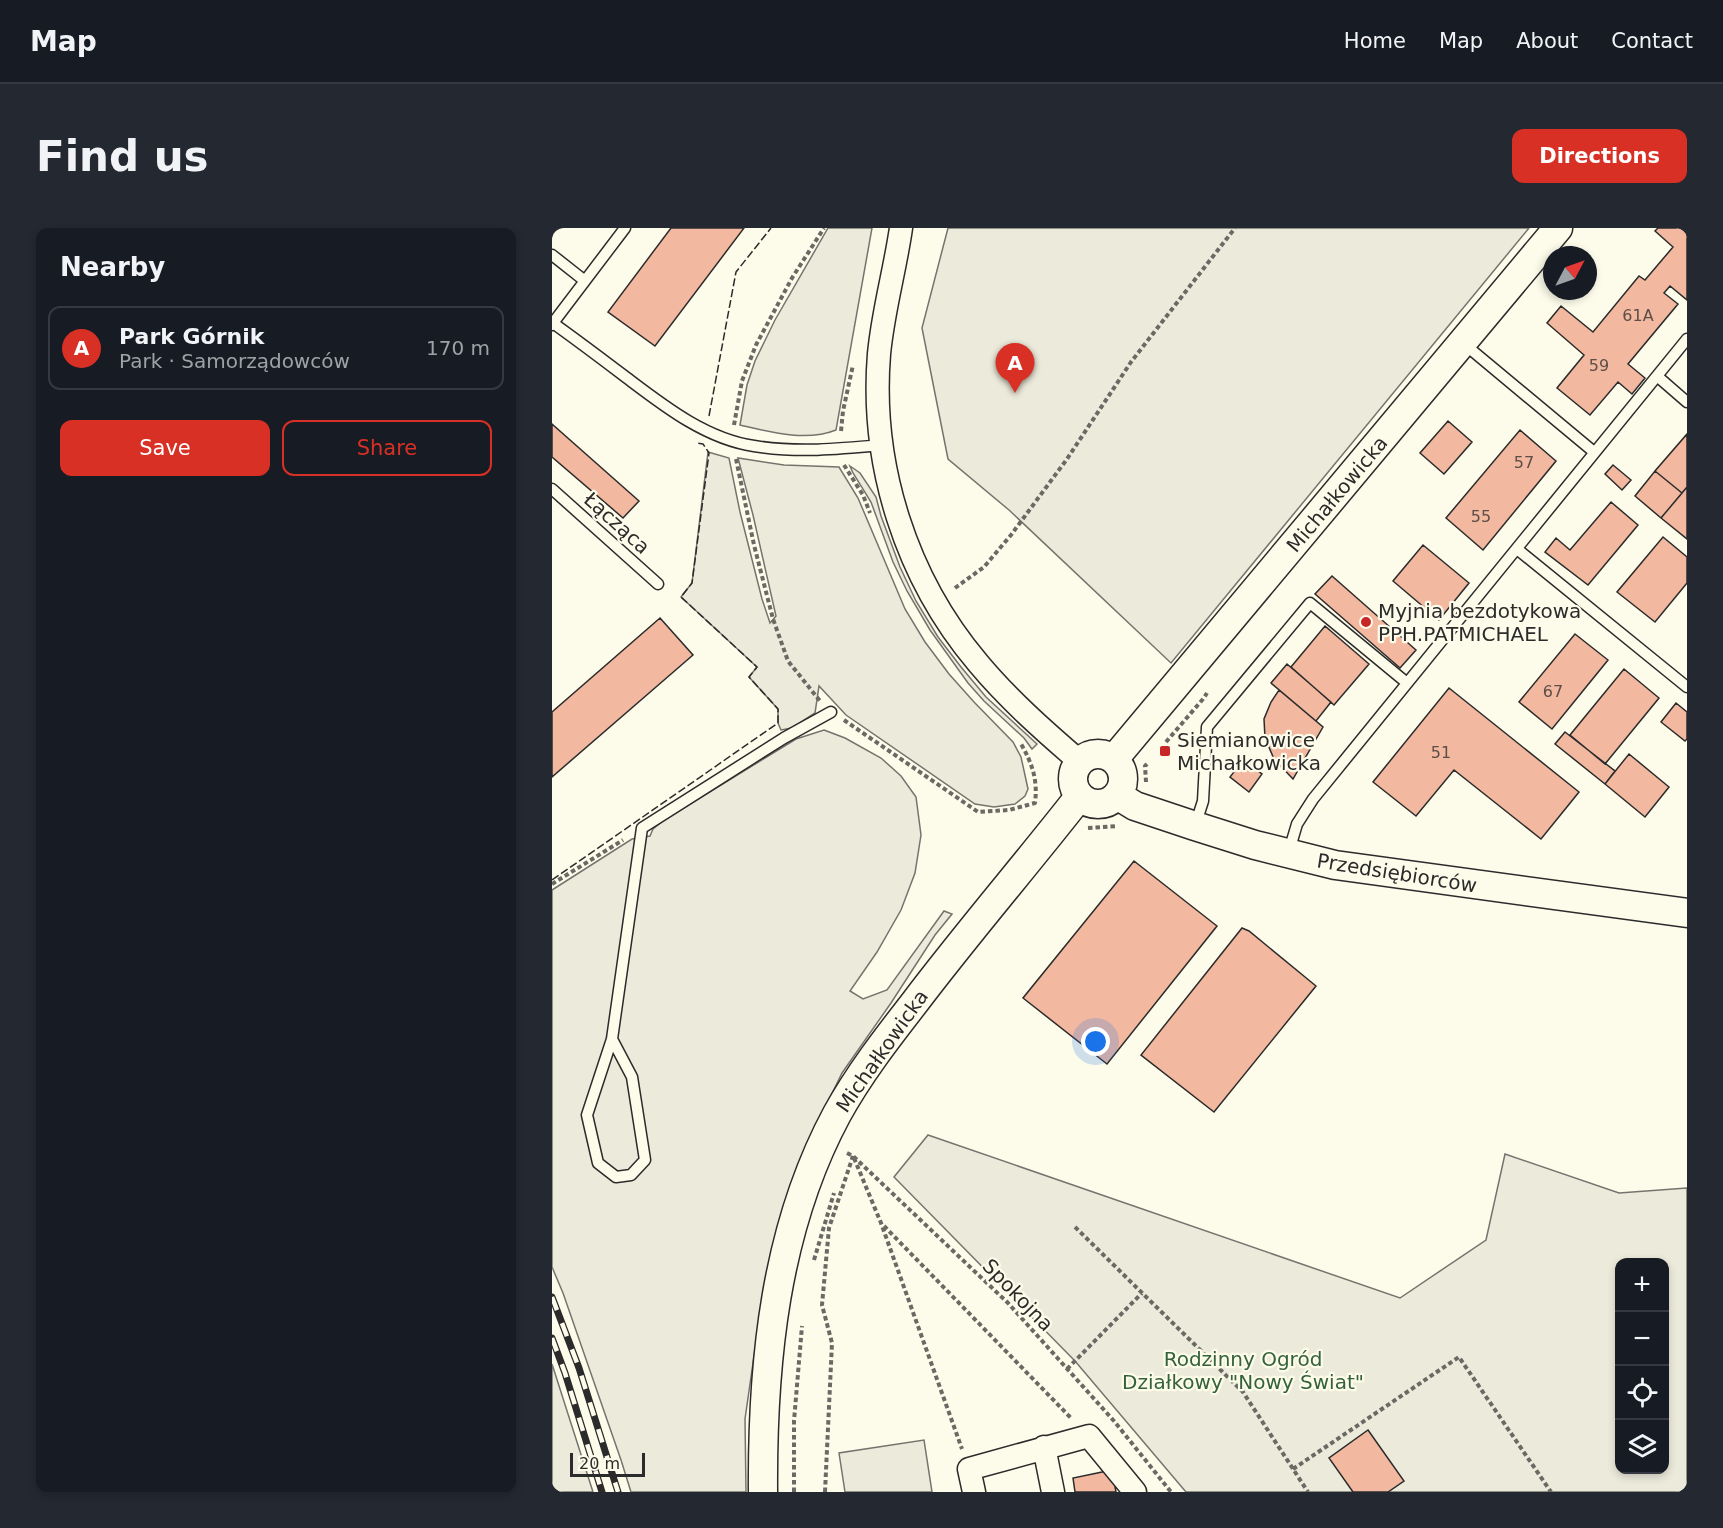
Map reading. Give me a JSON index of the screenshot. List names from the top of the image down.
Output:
{
  "streets": {
    "street": ["Michałkowicka", "Przedsiębiorców"],
    "lane": ["Łącząca"],
    "path": ["Spokojna"]
  },
  "crossings": [
    ["Michałkowicka", "Przedsiębiorców"],
    ["Michałkowicka", "Spokojna"]
  ],
  "parks": ["Rodzinny Ogród Działkowy \"Nowy Świat\""],
  "places": {
    "other": ["Myjnia bezdotykowa PPH.PATMICHAEL"],
    "transit": ["Siemianowice Michałkowicka"]
  },
  "house_numbers": [
    "61A",
    "59",
    "57",
    "55",
    "67",
    "51"
  ],
  "scale_bar": "20 m",
  "north": "top right",
  "page": {
    "header": "Map",
    "nav": [
      "Home",
      "Map",
      "About",
      "Contact"
    ],
    "buttons": [
      "Directions",
      ["Save", "Share"]
    ],
    "title": "Find us",
    "heading": "Nearby",
    "list": [
      {
        "mark": "A",
        "name": "Park Górnik",
        "note": "Park · Samorządowców",
        "value": "170 m"
      }
    ],
    "pins": "A",
    "map_buttons": ["+", "−"],
    "scale": "20 m"
  }
}
